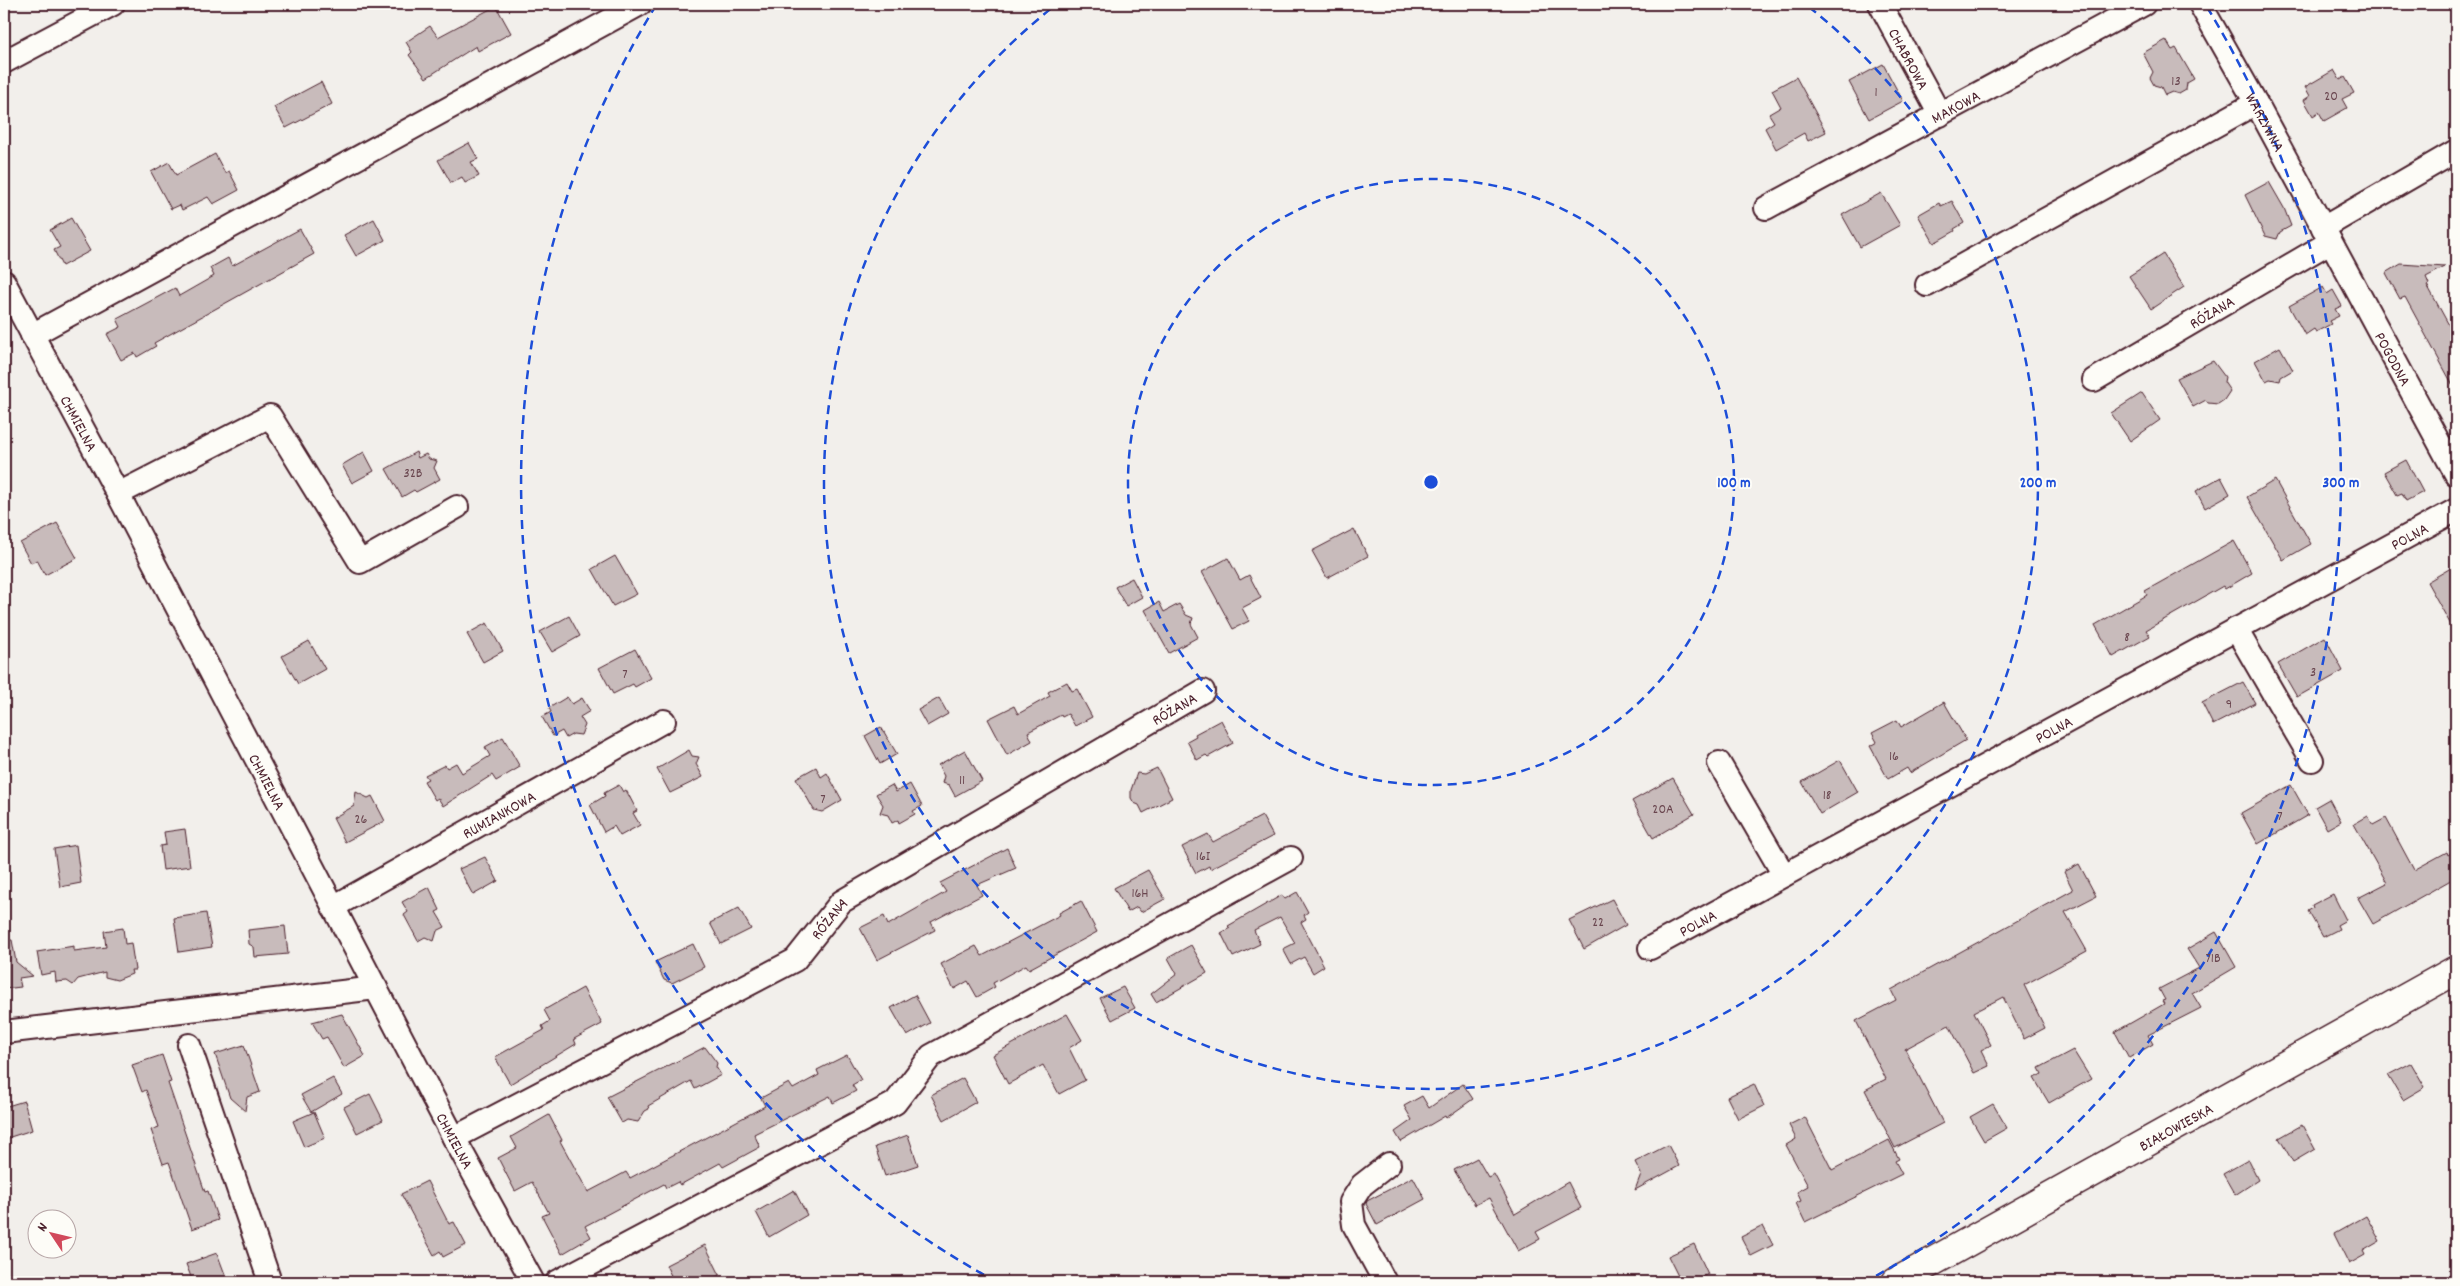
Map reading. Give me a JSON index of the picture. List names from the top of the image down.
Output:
{
  "streets": {
    "main road": ["BIAŁOWIESKA"],
    "street": [
      "CHABROWA",
      "MAKOWA",
      "WARZYWNA",
      "RÓŻANA",
      "POGODNA",
      "CHMIELNA",
      "POLNA",
      "RUMIANKOWA"
    ]
  },
  "crossings": [
    ["CHABROWA", "MAKOWA"],
    ["WARZYWNA", "RÓŻANA"],
    ["WARZYWNA", "POGODNA"],
    ["RÓŻANA", "POGODNA"],
    ["RÓŻANA", "CHMIELNA"],
    ["CHMIELNA", "RUMIANKOWA"]
  ],
  "house_numbers": [
    "13",
    "1",
    "20",
    "32B",
    "8",
    "3",
    "7",
    "9",
    "16",
    "11",
    "18",
    "7",
    "20A",
    "7",
    "26",
    "16I",
    "16H",
    "22",
    "71B"
  ],
  "north": "top left",
  "rings": ["100 m", "200 m", "300 m"]
}
